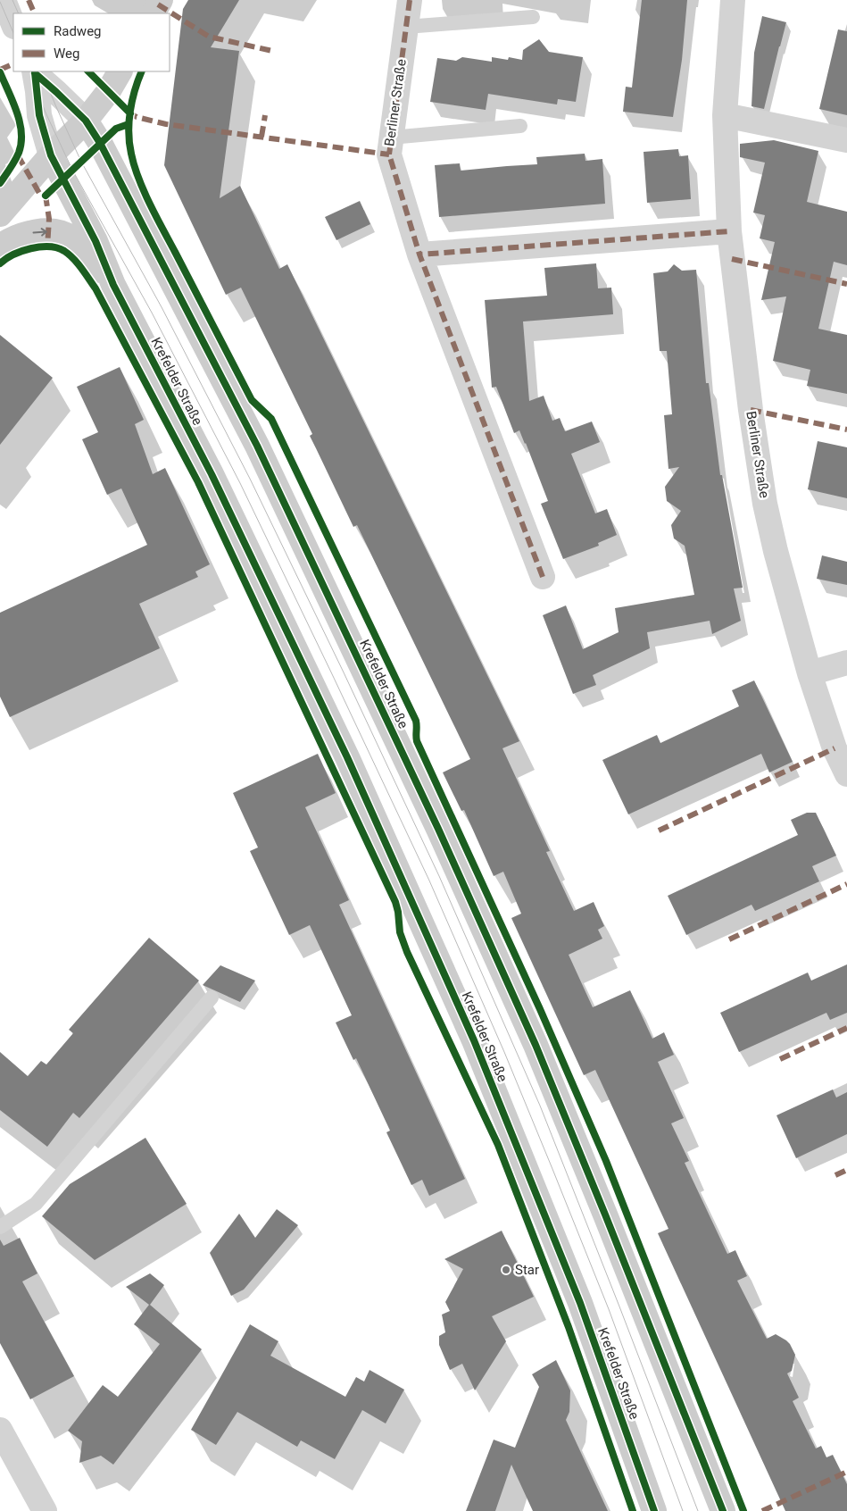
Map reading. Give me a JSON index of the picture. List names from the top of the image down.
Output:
{
  "streets": {
    "main road": ["Krefelder Straße"],
    "street": ["Berliner Straße"]
  },
  "places": ["Star"],
  "legend": ["Radweg", "Weg"]
}
